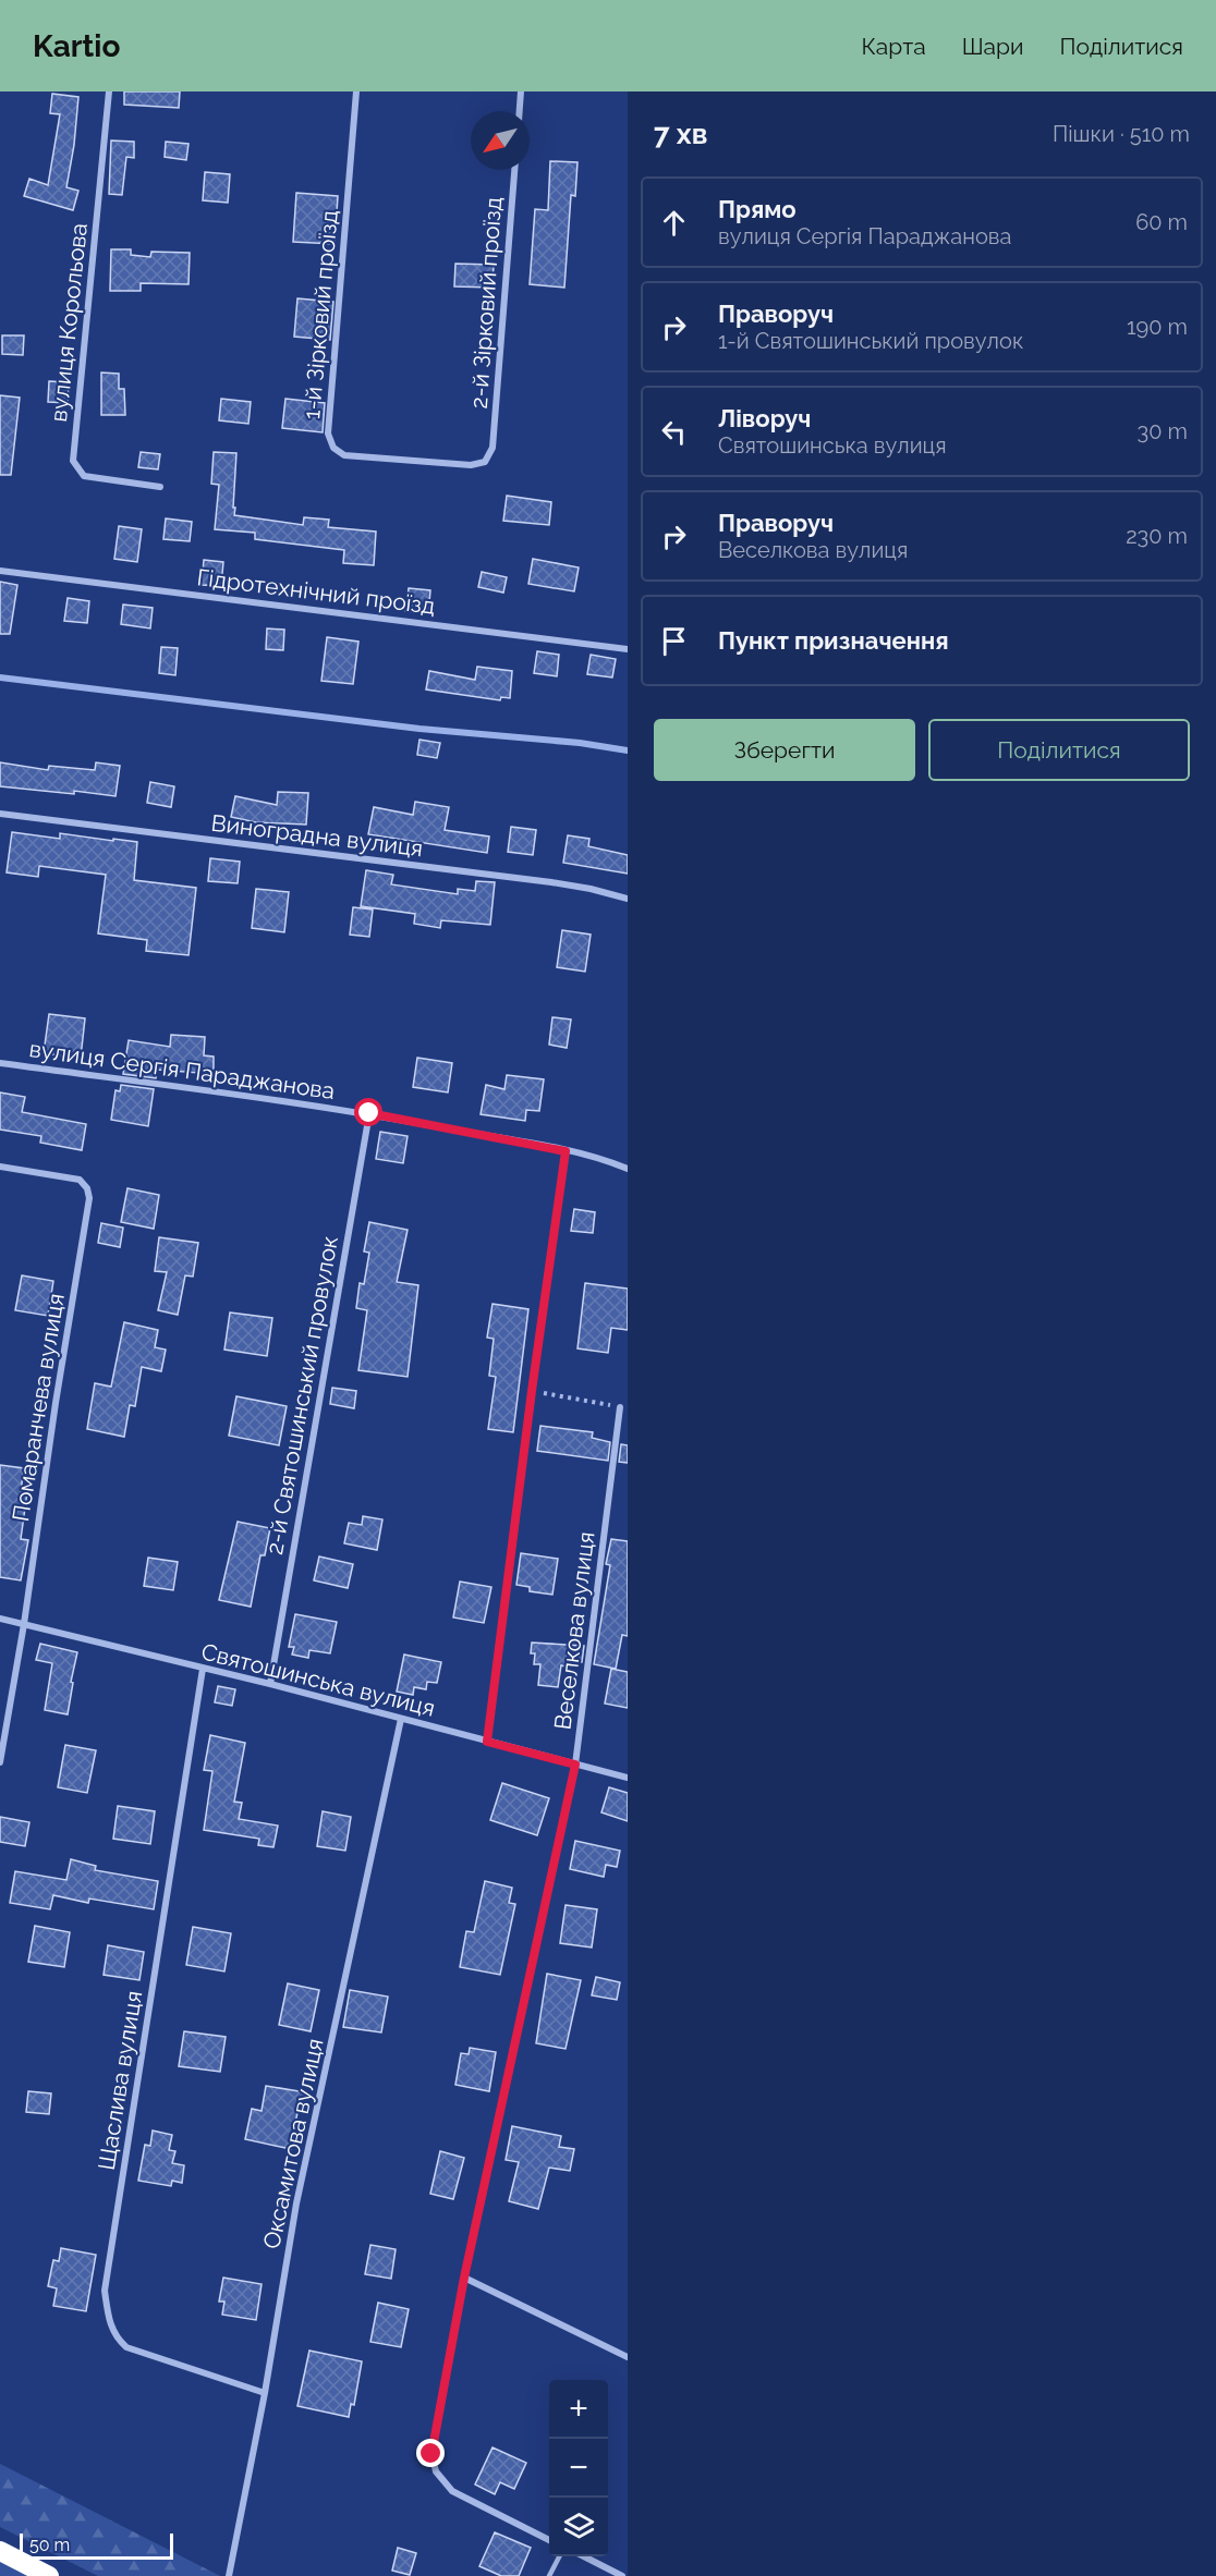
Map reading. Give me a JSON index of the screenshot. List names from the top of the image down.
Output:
{
  "streets": {
    "street": [
      "2-й Зірковий проїзд",
      "1-й Зірковий проїзд",
      "вулиця Корольова",
      "Гідротехнічний проїзд",
      "Виноградна вулиця",
      "вулиця Сергія Параджанова",
      "2-й Святошинський провулок",
      "Помаранчева вулиця",
      "Веселкова вулиця",
      "Святошинська вулиця",
      "Щаслива вулиця",
      "Оксамитова вулиця"
    ]
  },
  "crossings": [
    ["2-й Зірковий проїзд", "1-й Зірковий проїзд"],
    ["вулиця Сергія Параджанова", "2-й Святошинський провулок"],
    ["2-й Святошинський провулок", "Святошинська вулиця"],
    ["Помаранчева вулиця", "Святошинська вулиця"],
    ["Веселкова вулиця", "Святошинська вулиця"],
    ["Святошинська вулиця", "Щаслива вулиця"],
    ["Святошинська вулиця", "Оксамитова вулиця"],
    ["Щаслива вулиця", "Оксамитова вулиця"]
  ],
  "scale_bar": "50 m",
  "north": "bottom left",
  "page": {
    "header": "Kartio",
    "nav": ["Карта", "Шари", "Поділитися"],
    "heading": ["7 хв", "Пішки · 510 m"],
    "list": [
      ["Прямо", "вулиця Сергія Параджанова", "60 m"],
      ["Праворуч", "1-й Святошинський провулок", "190 m"],
      ["Ліворуч", "Святошинська вулиця", "30 m"],
      ["Праворуч", "Веселкова вулиця", "230 m"],
      "Пункт призначення"
    ],
    "buttons": ["Зберегти", "Поділитися"],
    "map_buttons": ["+", "−"],
    "scale": "50 m"
  }
}
